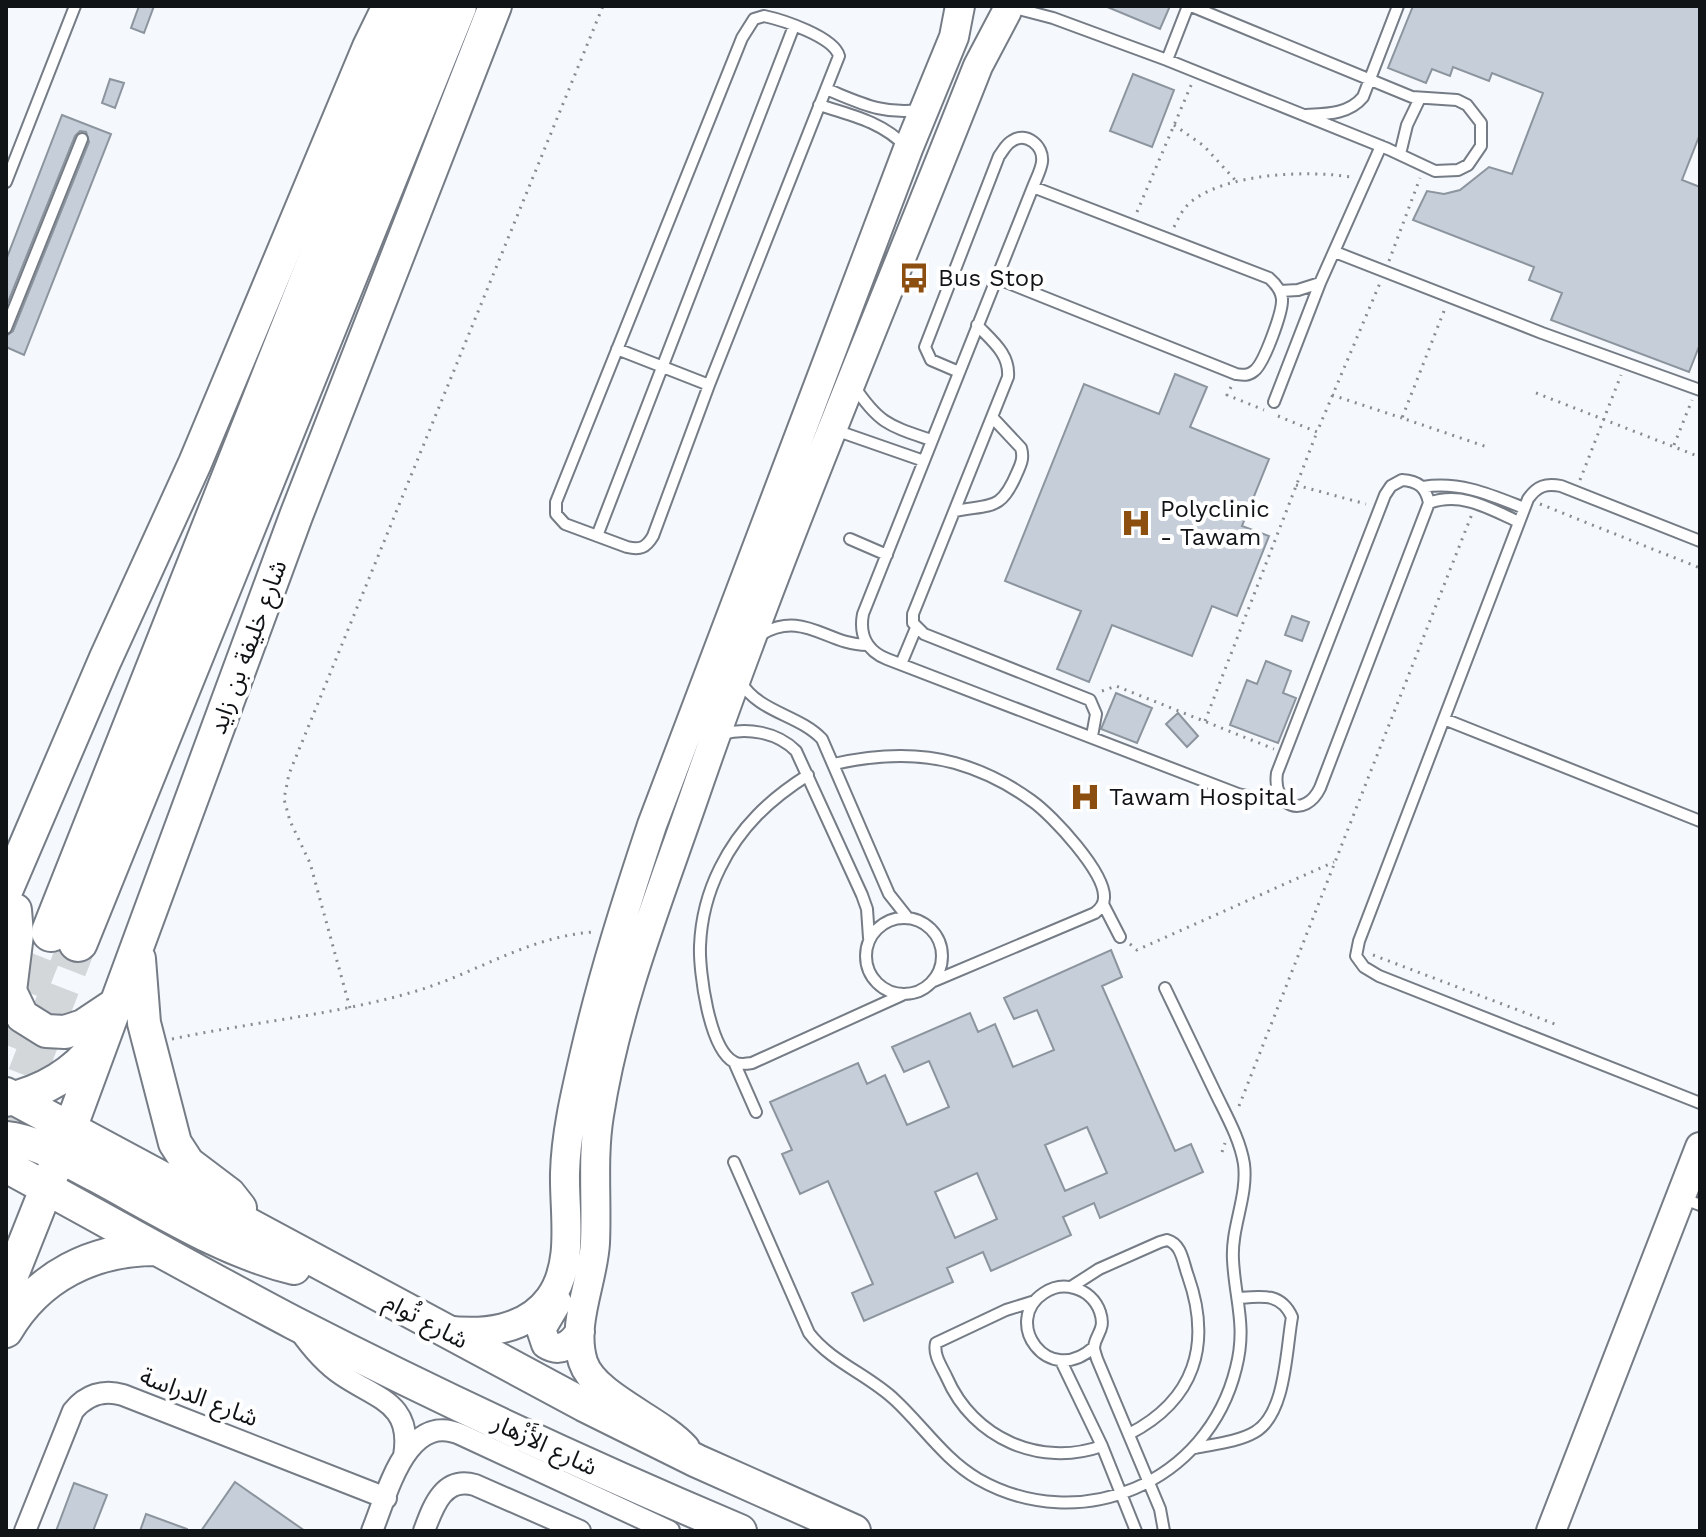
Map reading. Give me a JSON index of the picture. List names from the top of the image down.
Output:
{
  "streets": {
    "highway": ["شارع خليفة بن زايد"],
    "main road": ["شارع تُوام"],
    "street": ["شارع الدراسة", "شارع الأَزْهار"]
  },
  "crossings": [
    ["شارع خليفة بن زايد", "شارع تُوام"],
    ["شارع الدراسة", "شارع الأَزْهار"]
  ],
  "places": {
    "bus stop": ["Bus Stop"],
    "hospital": ["Polyclinic - Tawam", "Tawam Hospital"]
  }
}
